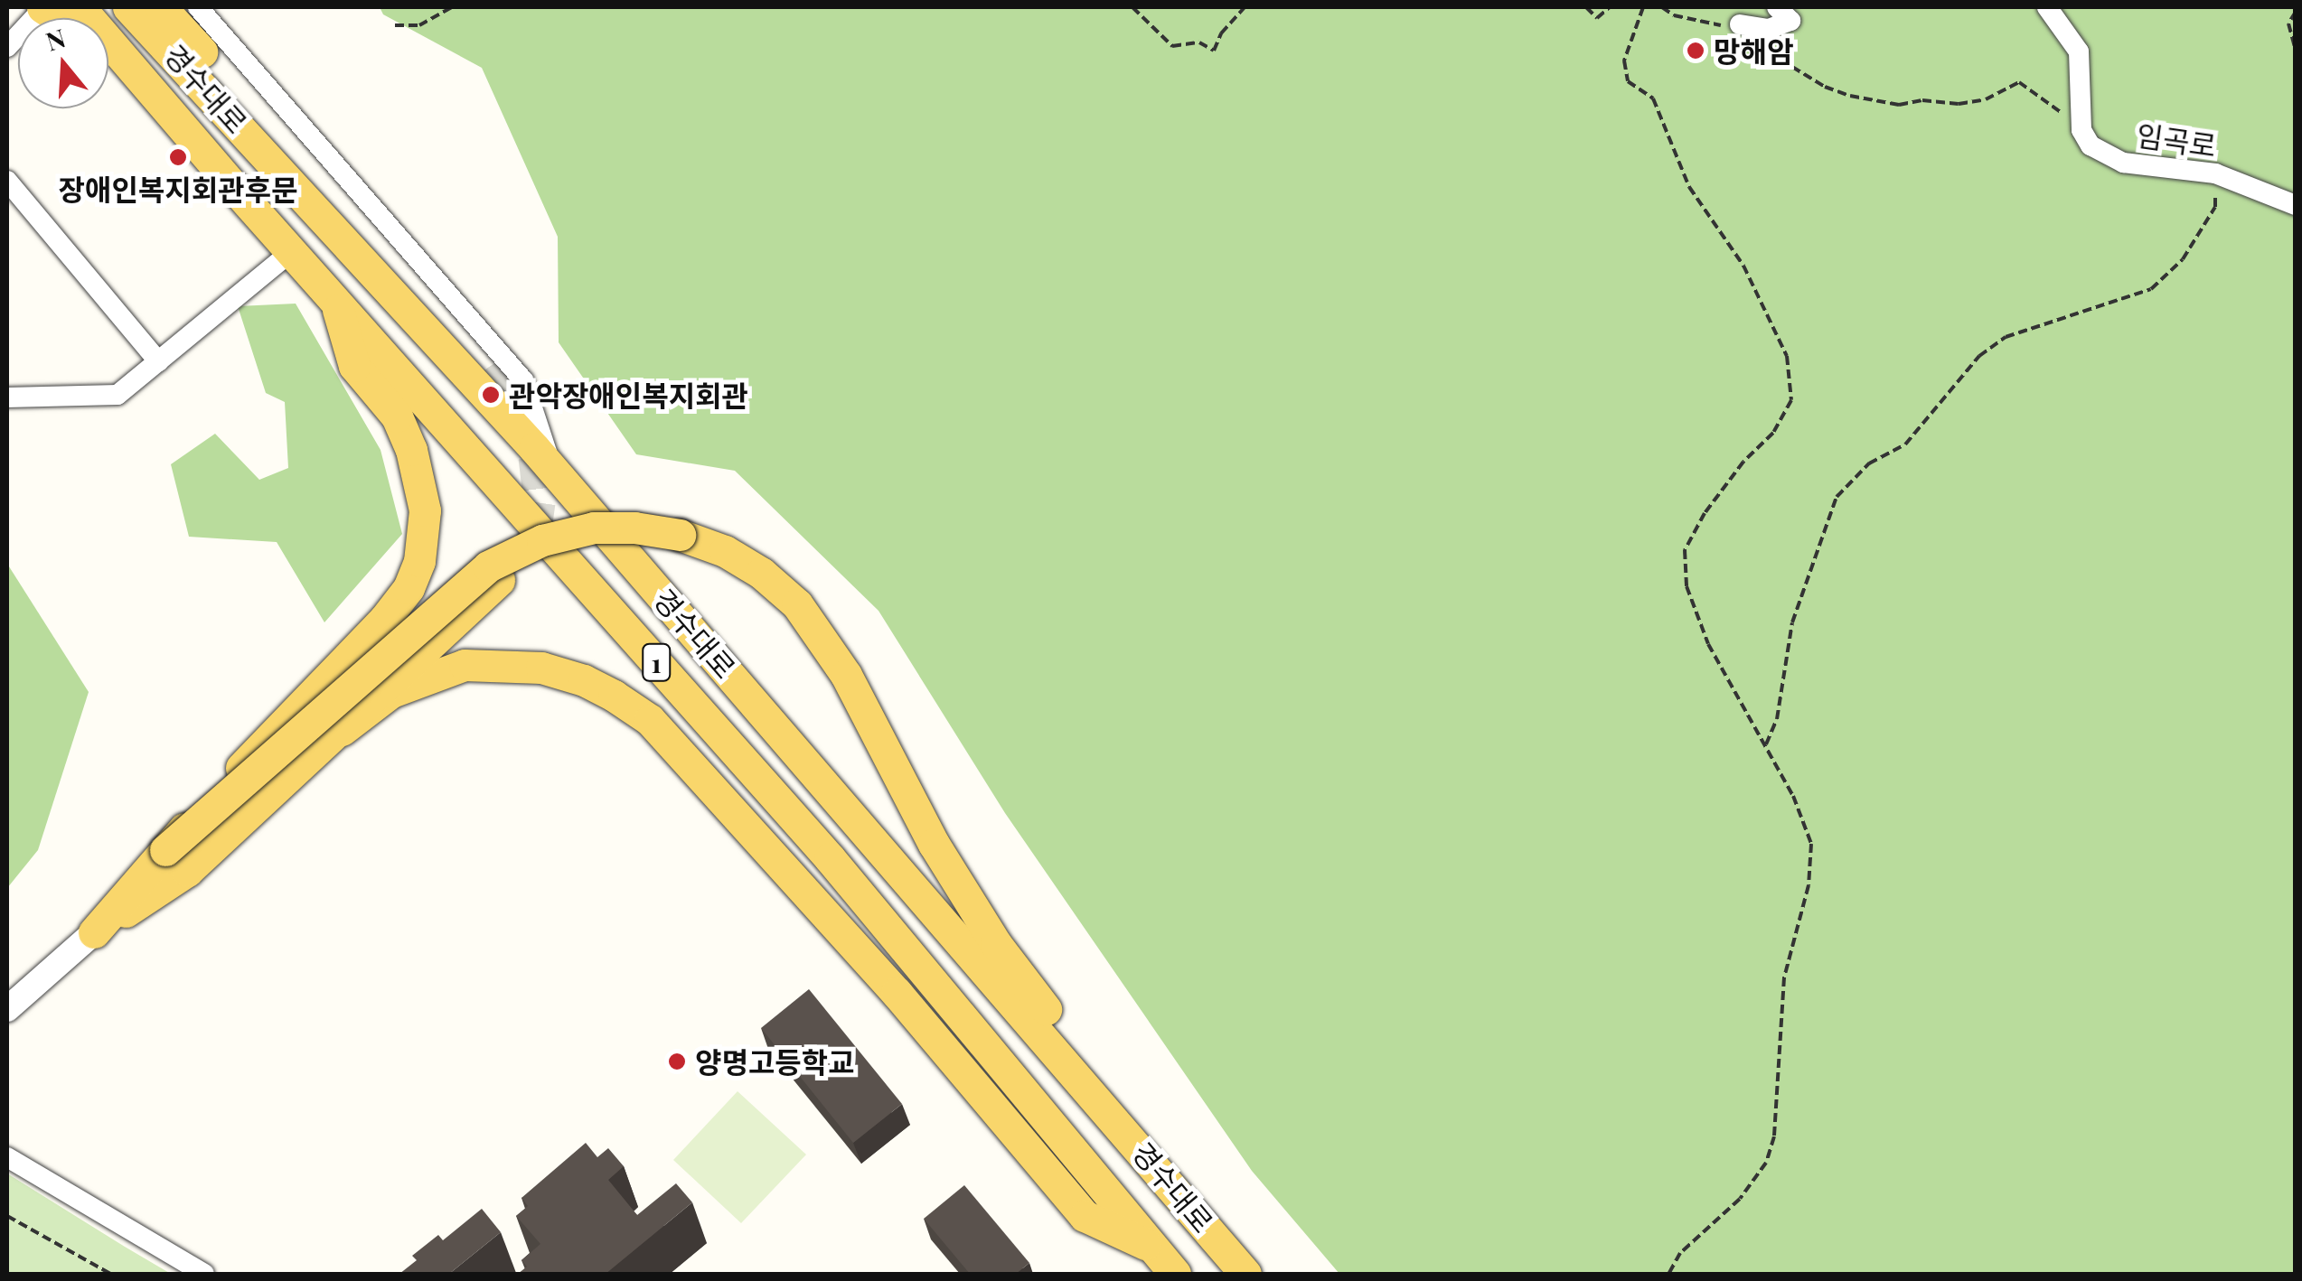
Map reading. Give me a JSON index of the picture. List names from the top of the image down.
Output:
{
  "streets": {
    "main road": ["경수대로", "1"],
    "street": ["임곡로"]
  },
  "places": [
    "망해암",
    "장애인복지회관후문",
    "관악장애인복지회관",
    "양명고등학교"
  ],
  "north": "top"
}
